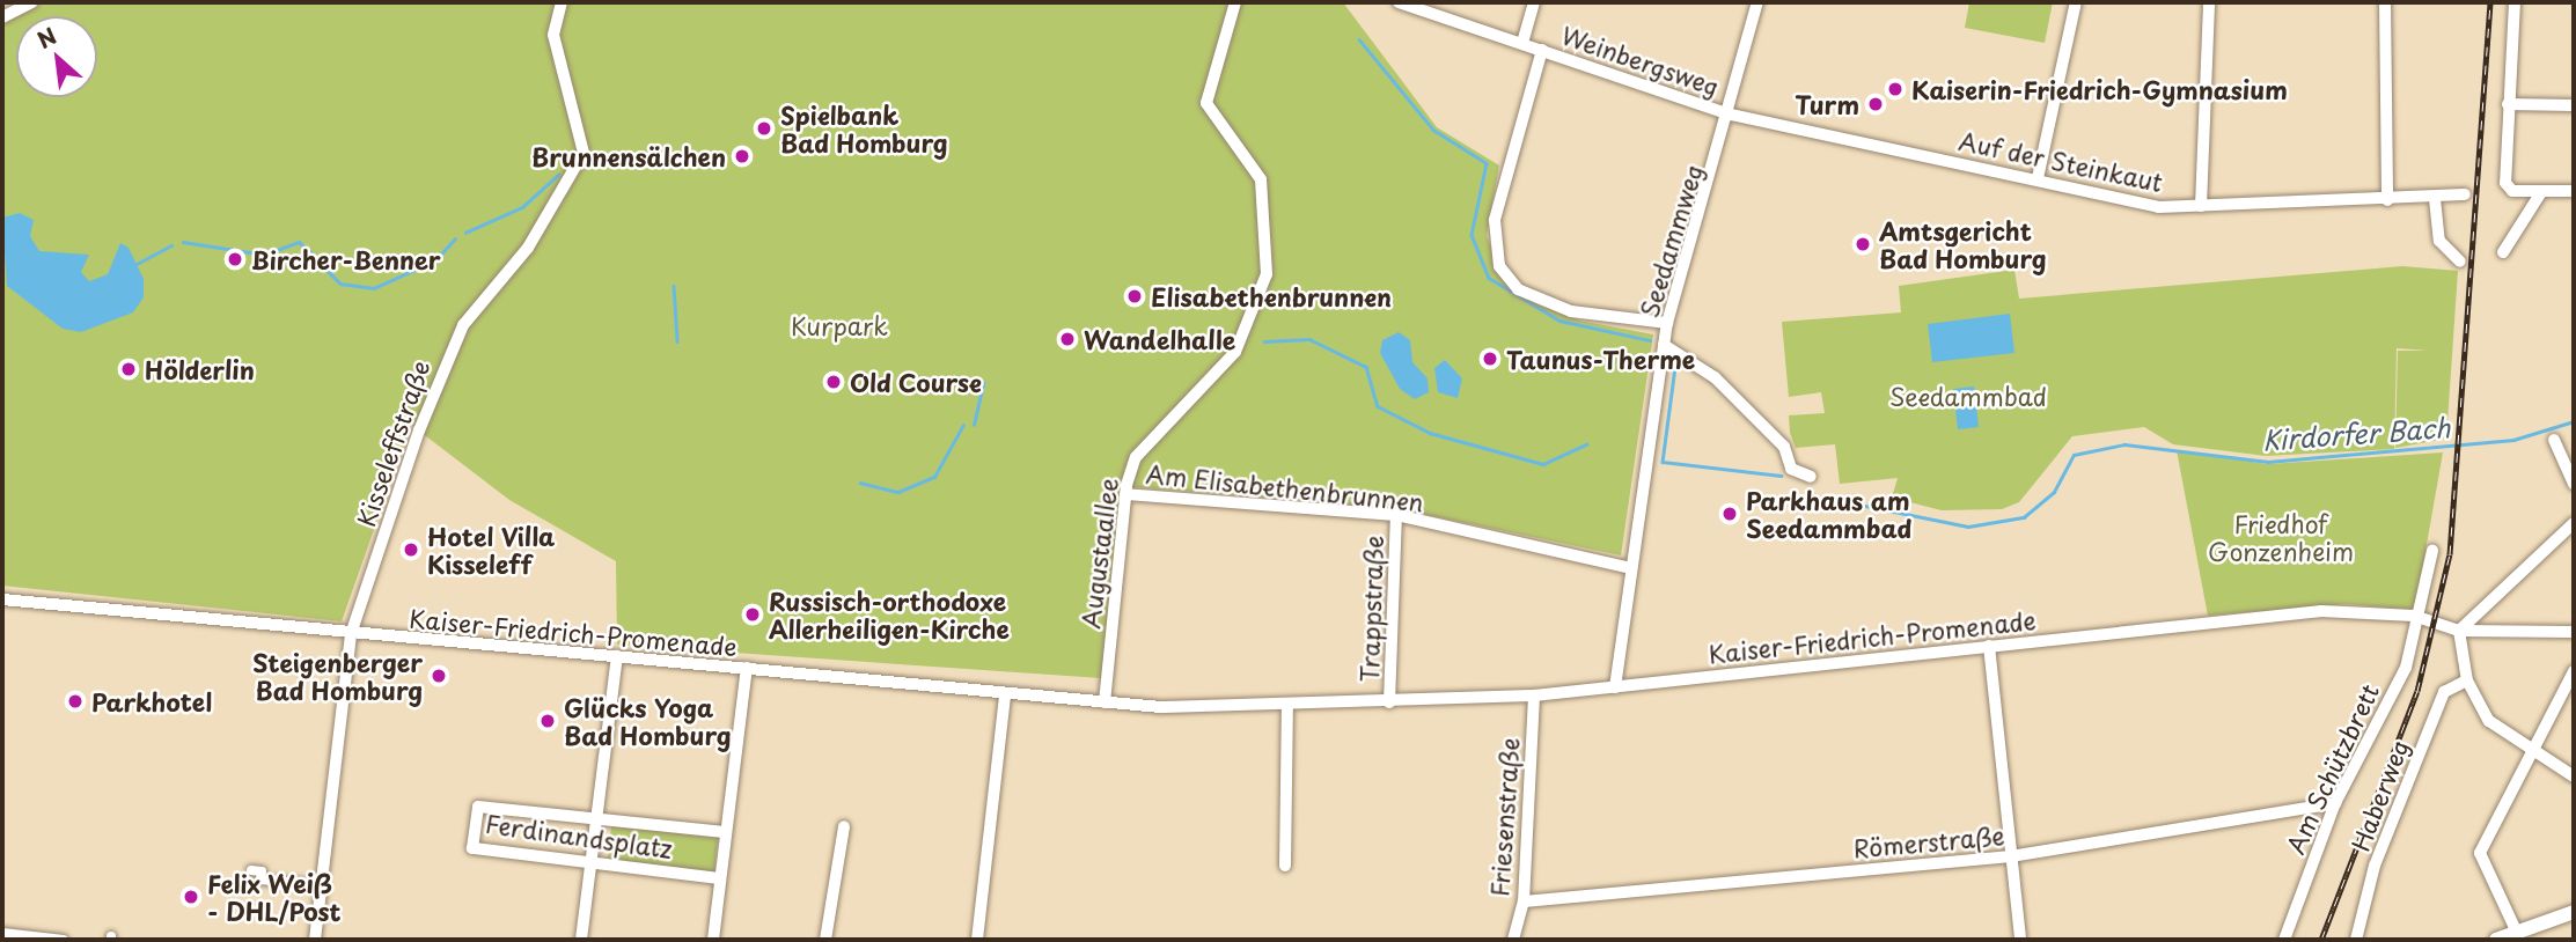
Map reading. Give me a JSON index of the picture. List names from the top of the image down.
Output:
{
  "streets": {
    "street": [
      "Weinbergsweg",
      "Auf der Steinkaut",
      "Seedammweg",
      "Kisseleffstraße",
      "Am Elisabethenbrunnen",
      "Augustaallee",
      "Trappstraße",
      "Kaiser-Friedrich-Promenade",
      "Am Schützbrett",
      "Haberweg",
      "Friesenstraße",
      "Ferdinandsplatz",
      "Römerstraße"
    ]
  },
  "crossings": [
    ["Weinbergsweg", "Auf der Steinkaut"],
    ["Weinbergsweg", "Seedammweg"],
    ["Auf der Steinkaut", "Seedammweg"],
    ["Seedammweg", "Am Elisabethenbrunnen"],
    ["Seedammweg", "Kaiser-Friedrich-Promenade"],
    ["Kisseleffstraße", "Kaiser-Friedrich-Promenade"],
    ["Am Elisabethenbrunnen", "Augustaallee"],
    ["Am Elisabethenbrunnen", "Trappstraße"],
    ["Augustaallee", "Kaiser-Friedrich-Promenade"],
    ["Trappstraße", "Kaiser-Friedrich-Promenade"],
    ["Kaiser-Friedrich-Promenade", "Am Schützbrett"],
    ["Kaiser-Friedrich-Promenade", "Friesenstraße"],
    ["Am Schützbrett", "Römerstraße"],
    ["Friesenstraße", "Römerstraße"]
  ],
  "water": ["Kirdorfer Bach"],
  "parks": ["Kurpark", "Seedammbad", "Friedhof Gonzenheim"],
  "places": [
    "Kaiserin-Friedrich-Gymnasium",
    "Turm",
    "Spielbank Bad Homburg",
    "Brunnensälchen",
    "Amtsgericht Bad Homburg",
    "Bircher-Benner",
    "Elisabethenbrunnen",
    "Wandelhalle",
    "Taunus-Therme",
    "Hölderlin",
    "Old Course",
    "Parkhaus am Seedammbad",
    "Hotel Villa Kisseleff",
    "Russisch-orthodoxe Allerheiligen-Kirche",
    "Steigenberger Bad Homburg",
    "Parkhotel",
    "Glücks Yoga Bad Homburg",
    "Felix Weiß - DHL/Post"
  ],
  "north": "top left"
}
